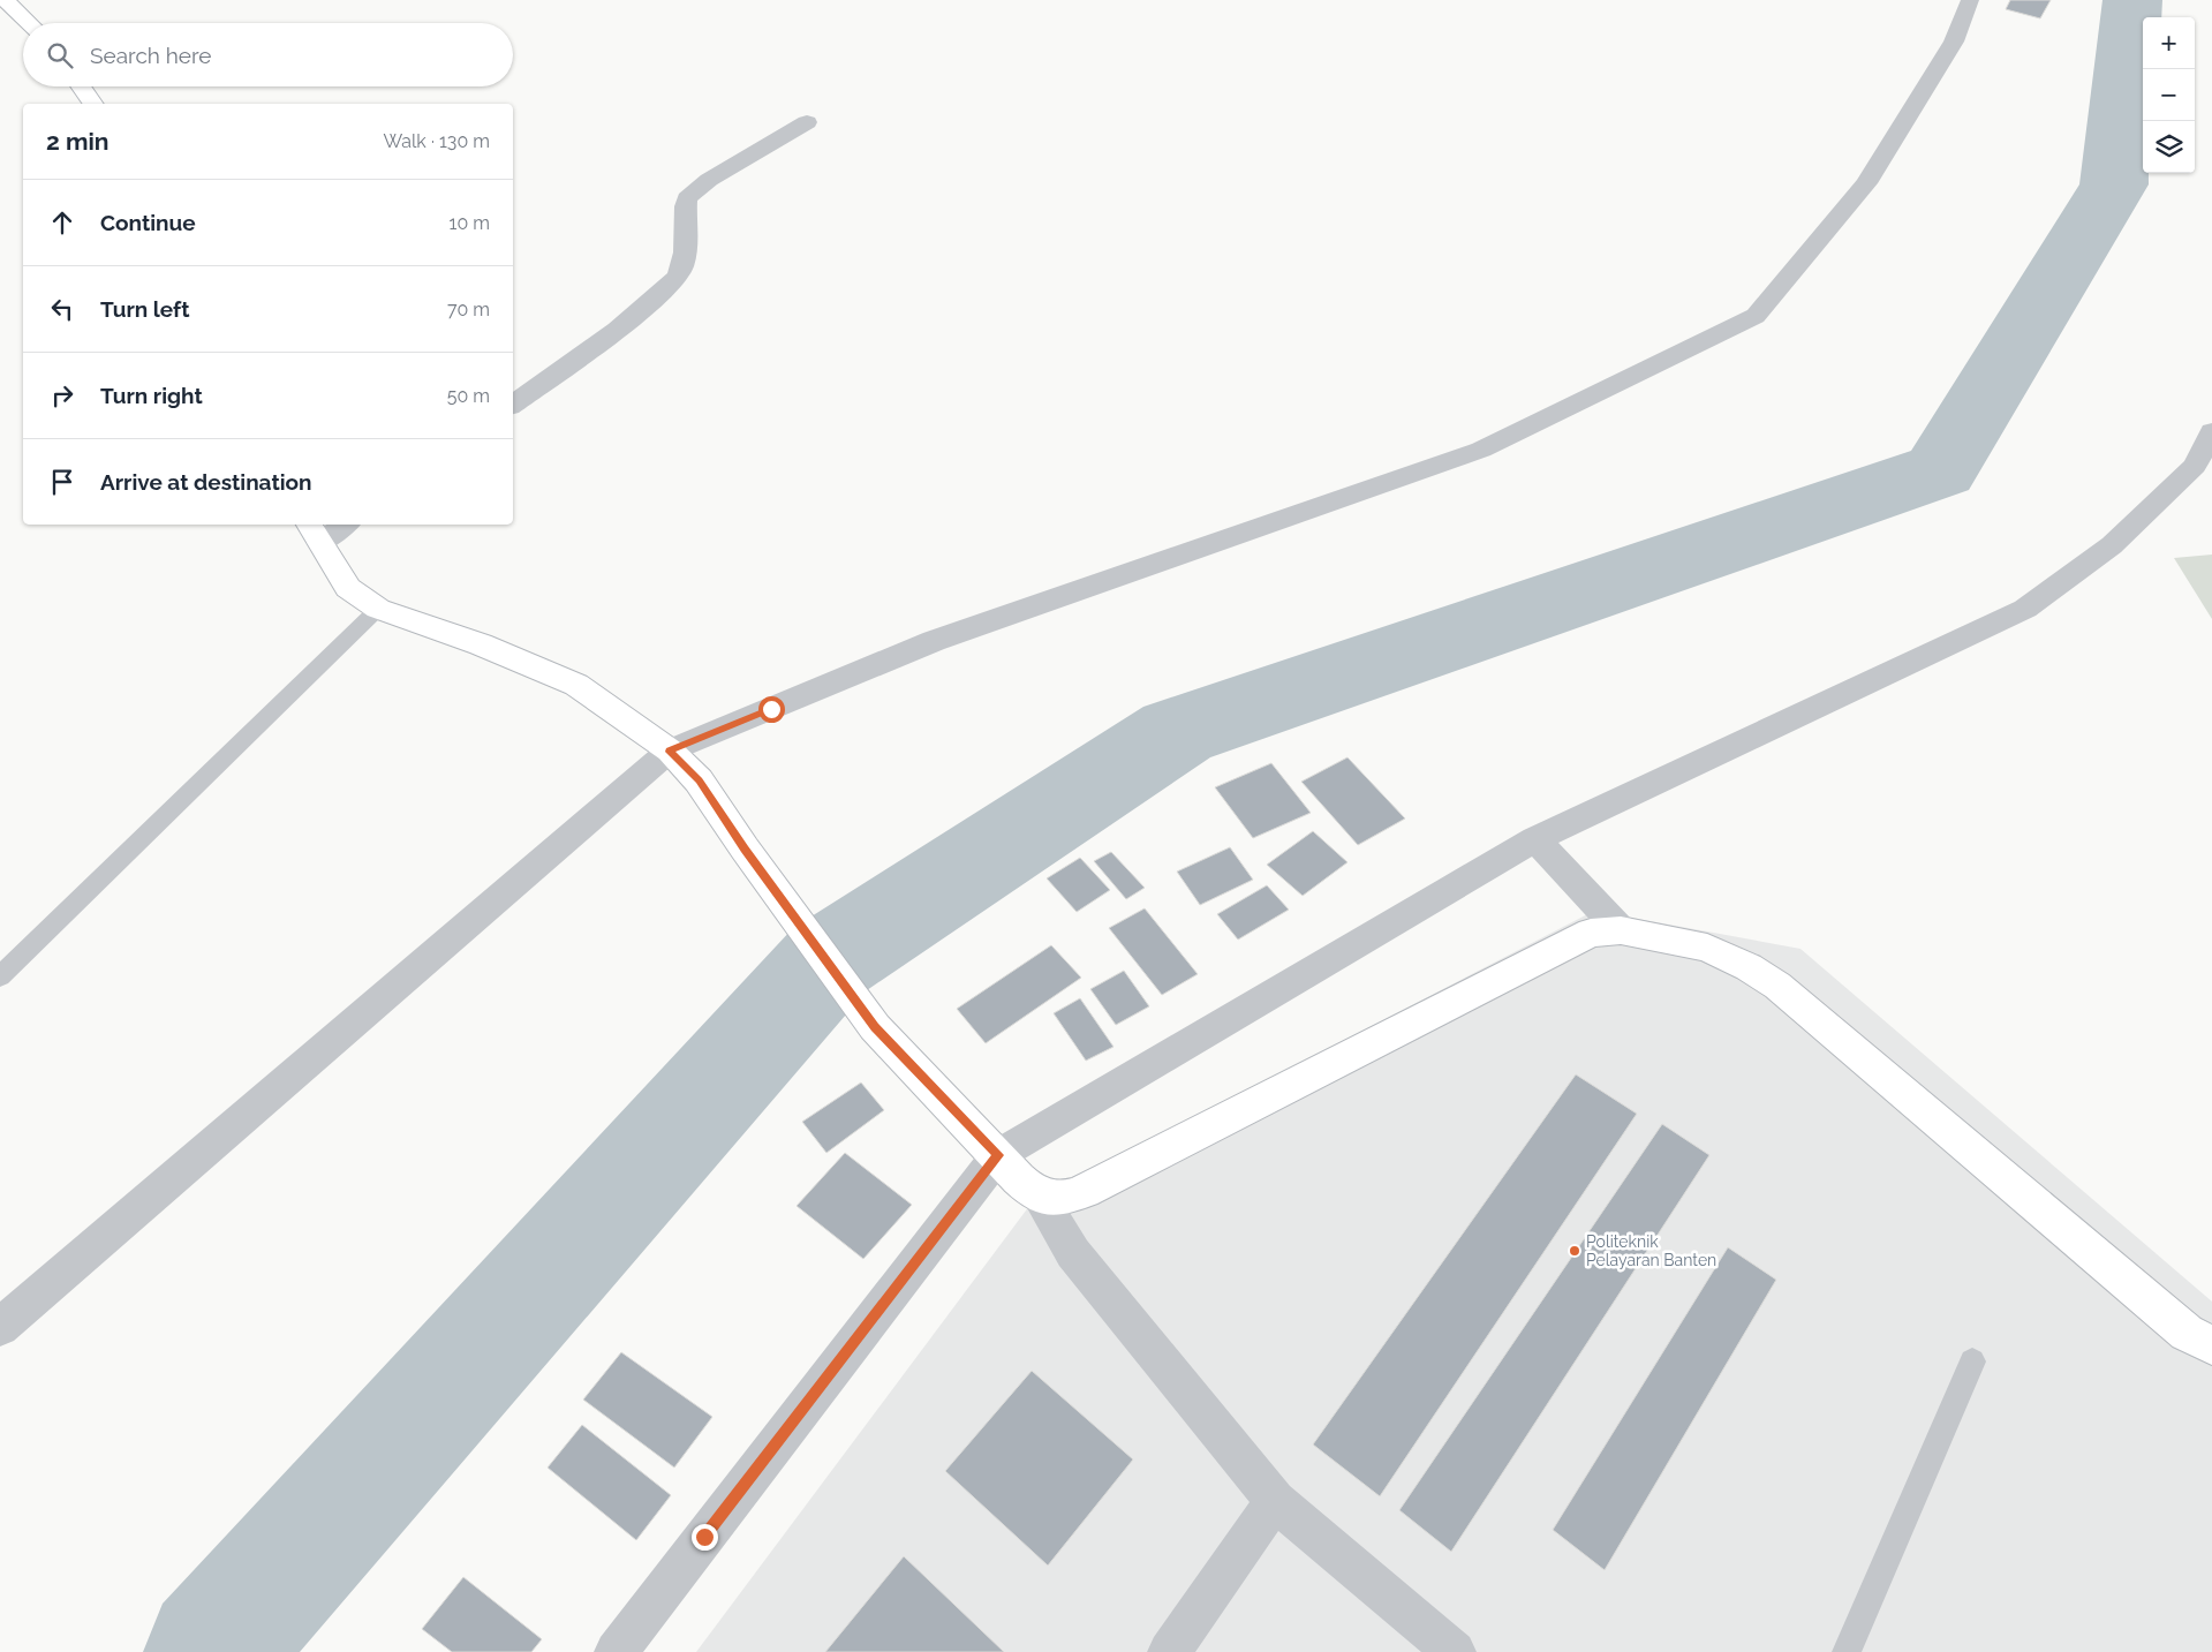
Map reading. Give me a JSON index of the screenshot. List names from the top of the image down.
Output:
{
  "places": ["Politeknik Pelayaran Banten"],
  "page": {
    "map_buttons": ["+", "−"],
    "search": "Search here",
    "heading": ["2 min", "Walk · 130 m"],
    "list": [
      ["Continue", "10 m"],
      ["Turn left", "70 m"],
      ["Turn right", "50 m"],
      "Arrive at destination"
    ]
  }
}
